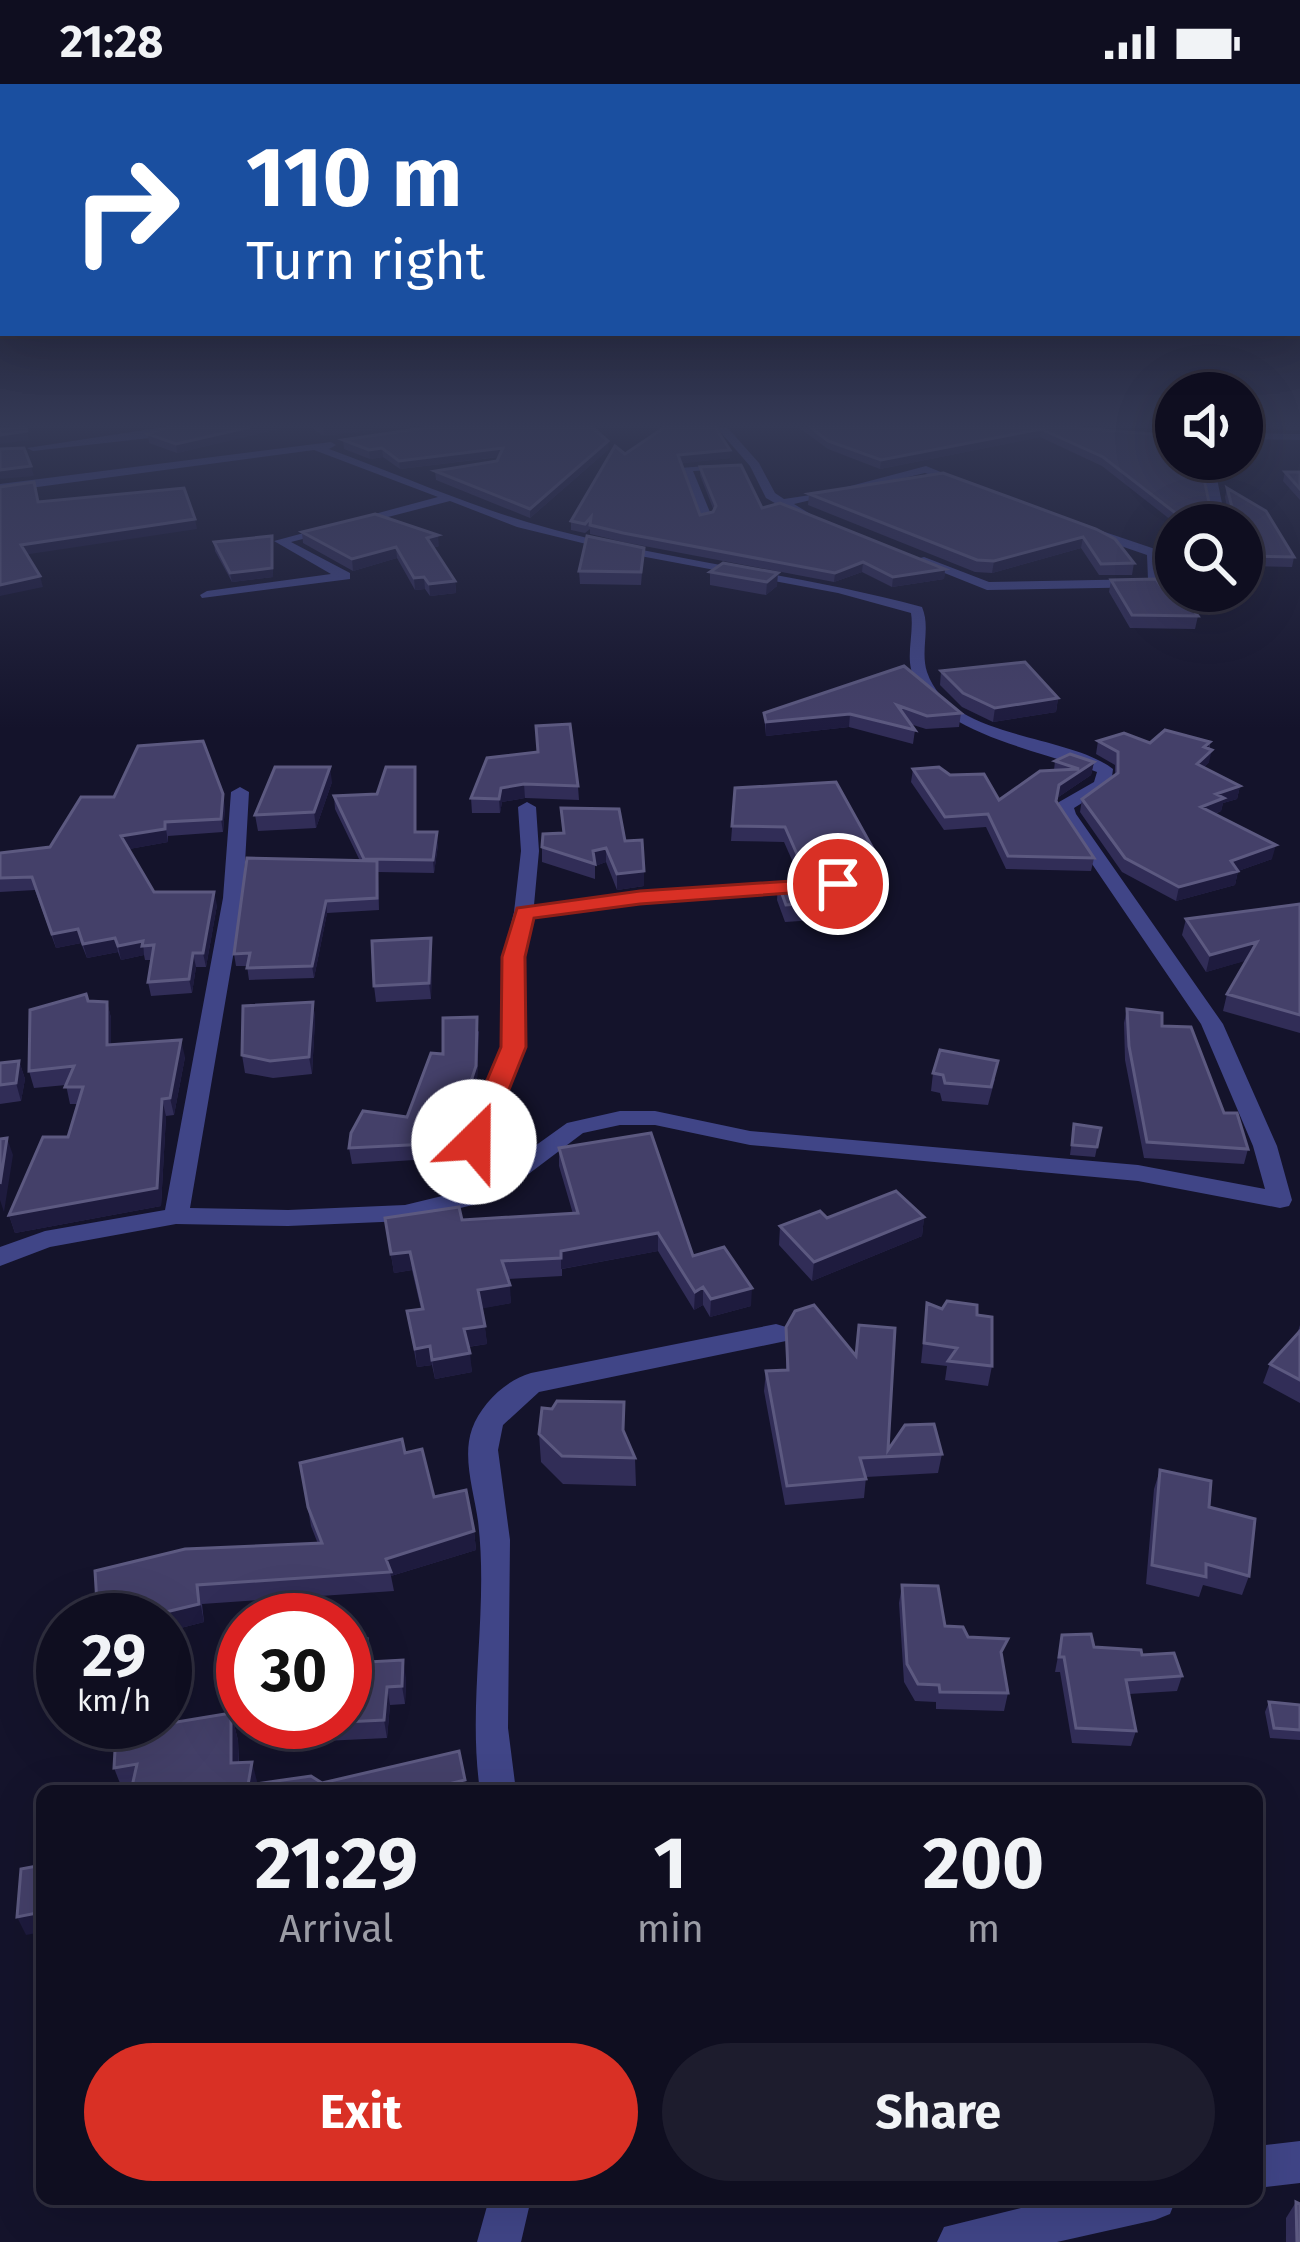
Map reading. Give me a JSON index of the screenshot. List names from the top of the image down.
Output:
{
  "page": {
    "status": "21:28",
    "turn": ["110 m", "Turn right"],
    "speed": "29 km/h",
    "limit": "30",
    "eta": [
      "21:29",
      "Arrival",
      "1",
      "min",
      "200",
      "m"
    ],
    "buttons": ["Exit", "Share"]
  }
}
